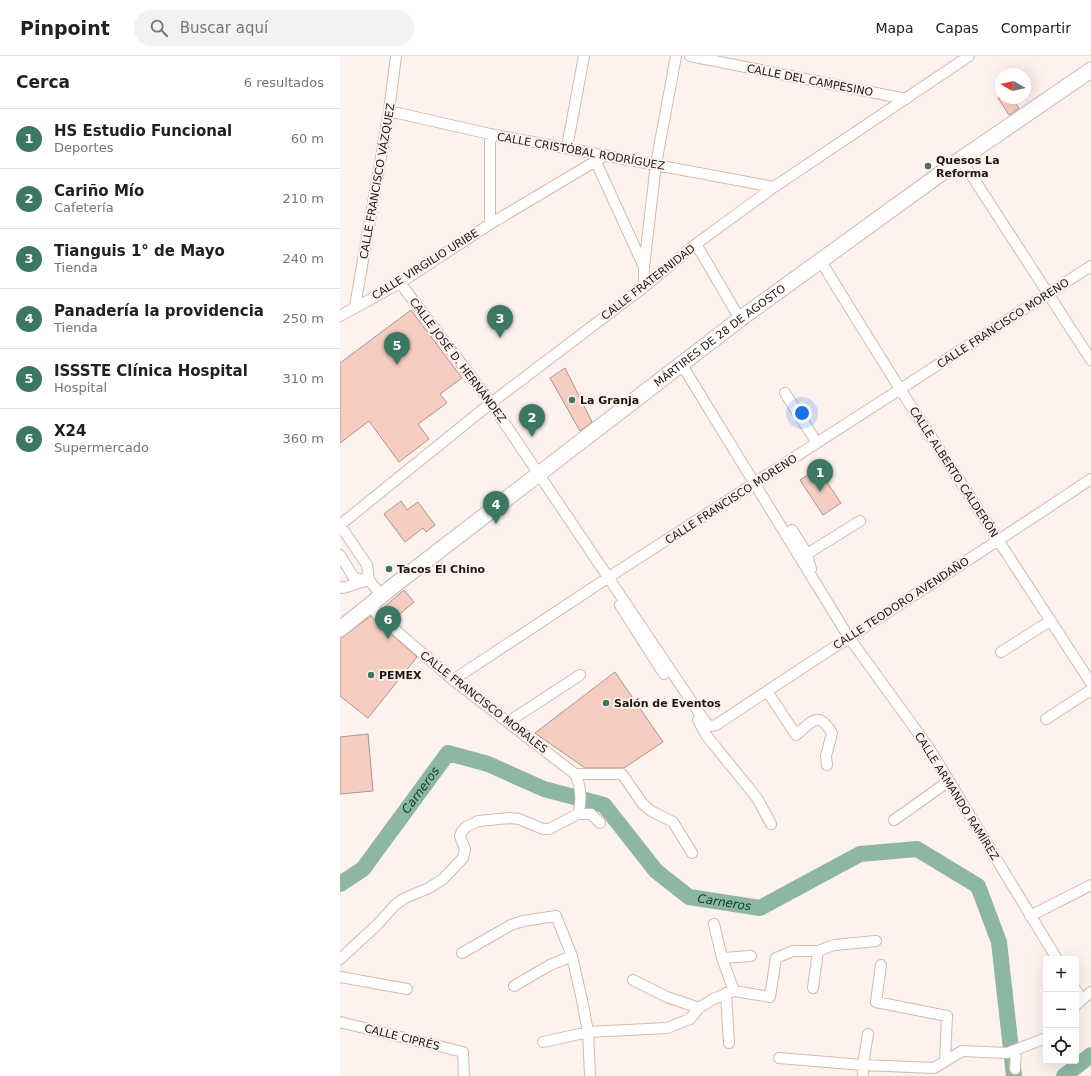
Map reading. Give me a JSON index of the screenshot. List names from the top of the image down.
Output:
{
  "streets": {
    "main road": ["MÁRTIRES DE 28 DE AGOSTO"],
    "street": [
      "CALLE DEL CAMPESINO",
      "CALLE CRISTÓBAL RODRÍGUEZ",
      "CALLE FRANCISCO VÁZQUEZ",
      "CALLE VIRGILIO URIBE",
      "CALLE FRATERNIDAD",
      "CALLE FRANCISCO MORENO",
      "CALLE JOSÉ D. HERNÁNDEZ",
      "CALLE ALBERTO CALDERÓN",
      "CALLE TEODORO AVENDAÑO",
      "CALLE FRANCISCO MORALES",
      "CALLE ARMANDO RAMÍREZ",
      "CALLE CIPRÉS"
    ]
  },
  "crossings": [
    ["CALLE DEL CAMPESINO", "CALLE FRATERNIDAD"],
    ["CALLE CRISTÓBAL RODRÍGUEZ", "CALLE FRANCISCO VÁZQUEZ"],
    ["CALLE CRISTÓBAL RODRÍGUEZ", "CALLE VIRGILIO URIBE"],
    ["CALLE CRISTÓBAL RODRÍGUEZ", "CALLE FRATERNIDAD"],
    ["CALLE FRANCISCO VÁZQUEZ", "CALLE VIRGILIO URIBE"],
    ["CALLE VIRGILIO URIBE", "CALLE JOSÉ D. HERNÁNDEZ"],
    ["CALLE FRATERNIDAD", "CALLE JOSÉ D. HERNÁNDEZ"],
    ["CALLE FRANCISCO MORENO", "CALLE JOSÉ D. HERNÁNDEZ"],
    ["CALLE FRANCISCO MORENO", "CALLE ALBERTO CALDERÓN"],
    ["CALLE FRANCISCO MORENO", "CALLE FRANCISCO MORALES"],
    ["CALLE FRANCISCO MORENO", "CALLE ARMANDO RAMÍREZ"],
    ["MÁRTIRES DE 28 DE AGOSTO", "CALLE JOSÉ D. HERNÁNDEZ"],
    ["MÁRTIRES DE 28 DE AGOSTO", "CALLE ALBERTO CALDERÓN"],
    ["MÁRTIRES DE 28 DE AGOSTO", "CALLE FRANCISCO MORALES"],
    ["MÁRTIRES DE 28 DE AGOSTO", "CALLE ARMANDO RAMÍREZ"],
    ["CALLE JOSÉ D. HERNÁNDEZ", "CALLE TEODORO AVENDAÑO"],
    ["CALLE ALBERTO CALDERÓN", "CALLE TEODORO AVENDAÑO"],
    ["CALLE TEODORO AVENDAÑO", "CALLE ARMANDO RAMÍREZ"]
  ],
  "water": ["Carneros"],
  "places": [
    "Quesos La Reforma",
    "La Granja",
    "Tacos El Chino",
    "PEMEX",
    "Salón de Eventos"
  ],
  "north": "left",
  "page": {
    "header": "Pinpoint",
    "search": "Buscar aquí",
    "nav": ["Mapa", "Capas", "Compartir"],
    "heading": ["Cerca", "6 resultados"],
    "list": [
      {
        "mark": "1",
        "name": "HS Estudio Funcional",
        "note": "Deportes",
        "value": "60 m"
      },
      {
        "mark": "2",
        "name": "Cariño Mío",
        "note": "Cafetería",
        "value": "210 m"
      },
      {
        "mark": "3",
        "name": "Tianguis 1° de Mayo",
        "note": "Tienda",
        "value": "240 m"
      },
      {
        "mark": "4",
        "name": "Panadería la providencia",
        "note": "Tienda",
        "value": "250 m"
      },
      {
        "mark": "5",
        "name": "ISSSTE Clínica Hospital",
        "note": "Hospital",
        "value": "310 m"
      },
      {
        "mark": "6",
        "name": "X24",
        "note": "Supermercado",
        "value": "360 m"
      }
    ],
    "pins": [
      "3",
      "5",
      "2",
      "1",
      "4",
      "6"
    ],
    "map_buttons": ["+", "−"]
  }
}
